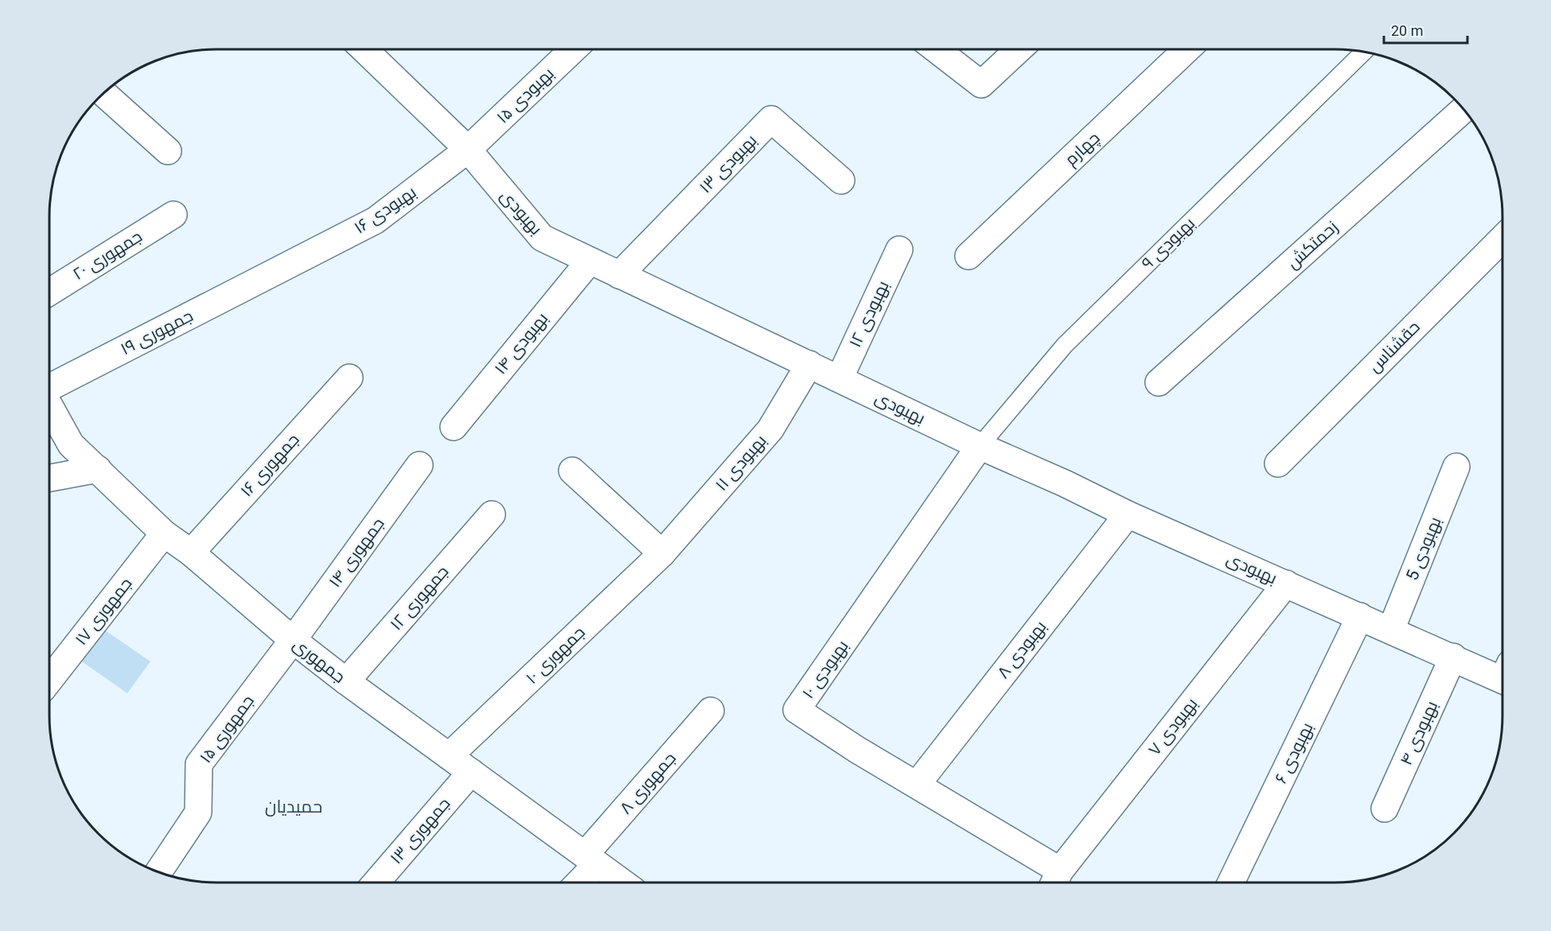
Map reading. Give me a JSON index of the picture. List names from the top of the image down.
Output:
{
  "streets": {
    "street": [
      "بهبودی ۱۵",
      "چهارم",
      "بهبودی ۱۳",
      "بهبودی ۱۶",
      "بهبودی",
      "زحمتکش",
      "جمهوری ۲۰",
      "بهبودی ۱۲",
      "جمهوری ۱۹",
      "بهبودی ۱۴",
      "حقشناس",
      "بهبودی ۱۱",
      "جمهوری ۱۶",
      "بهبودی 5",
      "جمهوری ۱۴",
      "جمهوری ۱۲",
      "جمهوری ۱۷",
      "بهبودی ۸",
      "جمهوری ۱۰",
      "جمهوری",
      "بهبودی ۱۰",
      "بهبودی ۷",
      "جمهوری ۱۵",
      "بهبودی ۴",
      "بهبودی ۶",
      "جمهوری ۸",
      "جمهوری ۱۳"
    ],
    "lane": ["بهبودی ۹"]
  },
  "crossings": [
    ["بهبودی ۱۵", "بهبودی ۱۶"],
    ["بهبودی ۱۵", "بهبودی"],
    ["بهبودی ۱۳", "بهبودی"],
    ["بهبودی ۱۶", "بهبودی"],
    ["بهبودی ۱۶", "جمهوری ۱۹"],
    ["بهبودی", "بهبودی ۹"],
    ["بهبودی", "بهبودی ۱۲"],
    ["بهبودی", "بهبودی ۱۴"],
    ["بهبودی", "بهبودی ۱۱"],
    ["بهبودی", "بهبودی 5"],
    ["بهبودی", "بهبودی ۸"],
    ["بهبودی", "بهبودی ۱۰"],
    ["بهبودی", "بهبودی ۷"],
    ["بهبودی", "بهبودی ۴"],
    ["بهبودی", "بهبودی ۶"],
    ["بهبودی ۹", "بهبودی ۱۰"],
    ["بهبودی ۱۱", "جمهوری ۱۰"],
    ["جمهوری ۱۶", "جمهوری"],
    ["جمهوری ۱۴", "جمهوری"],
    ["جمهوری ۱۴", "جمهوری ۱۵"],
    ["جمهوری ۱۲", "جمهوری"],
    ["جمهوری ۱۷", "جمهوری"],
    ["بهبودی ۸", "بهبودی ۱۰"],
    ["جمهوری ۱۰", "جمهوری"],
    ["جمهوری", "جمهوری ۱۵"],
    ["جمهوری", "جمهوری ۸"],
    ["جمهوری", "جمهوری ۱۳"],
    ["بهبودی ۱۰", "بهبودی ۷"]
  ],
  "districts": ["حمیدیان"],
  "scale_bar": "20 m"
}
